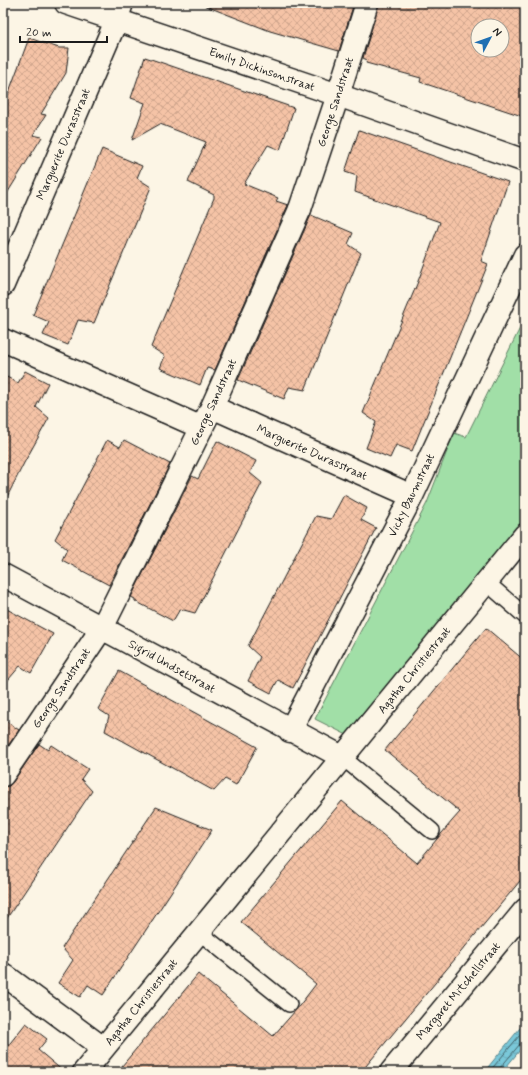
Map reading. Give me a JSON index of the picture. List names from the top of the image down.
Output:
{
  "streets": {
    "street": [
      "Emily Dickinsonstraat",
      "George Sandstraat",
      "Marguerite Durasstraat",
      "Vicky Baumstraat",
      "Sigrid Undsetstraat",
      "Agatha Christiestraat",
      "Margaret Mitchellstraat"
    ]
  },
  "crossings": [
    ["Emily Dickinsonstraat", "George Sandstraat"],
    ["Emily Dickinsonstraat", "Marguerite Durasstraat"],
    ["George Sandstraat", "Marguerite Durasstraat"],
    ["George Sandstraat", "Sigrid Undsetstraat"],
    ["Marguerite Durasstraat", "Vicky Baumstraat"],
    ["Vicky Baumstraat", "Sigrid Undsetstraat"],
    ["Sigrid Undsetstraat", "Agatha Christiestraat"]
  ],
  "scale_bar": "20 m",
  "north": "top right"
}
